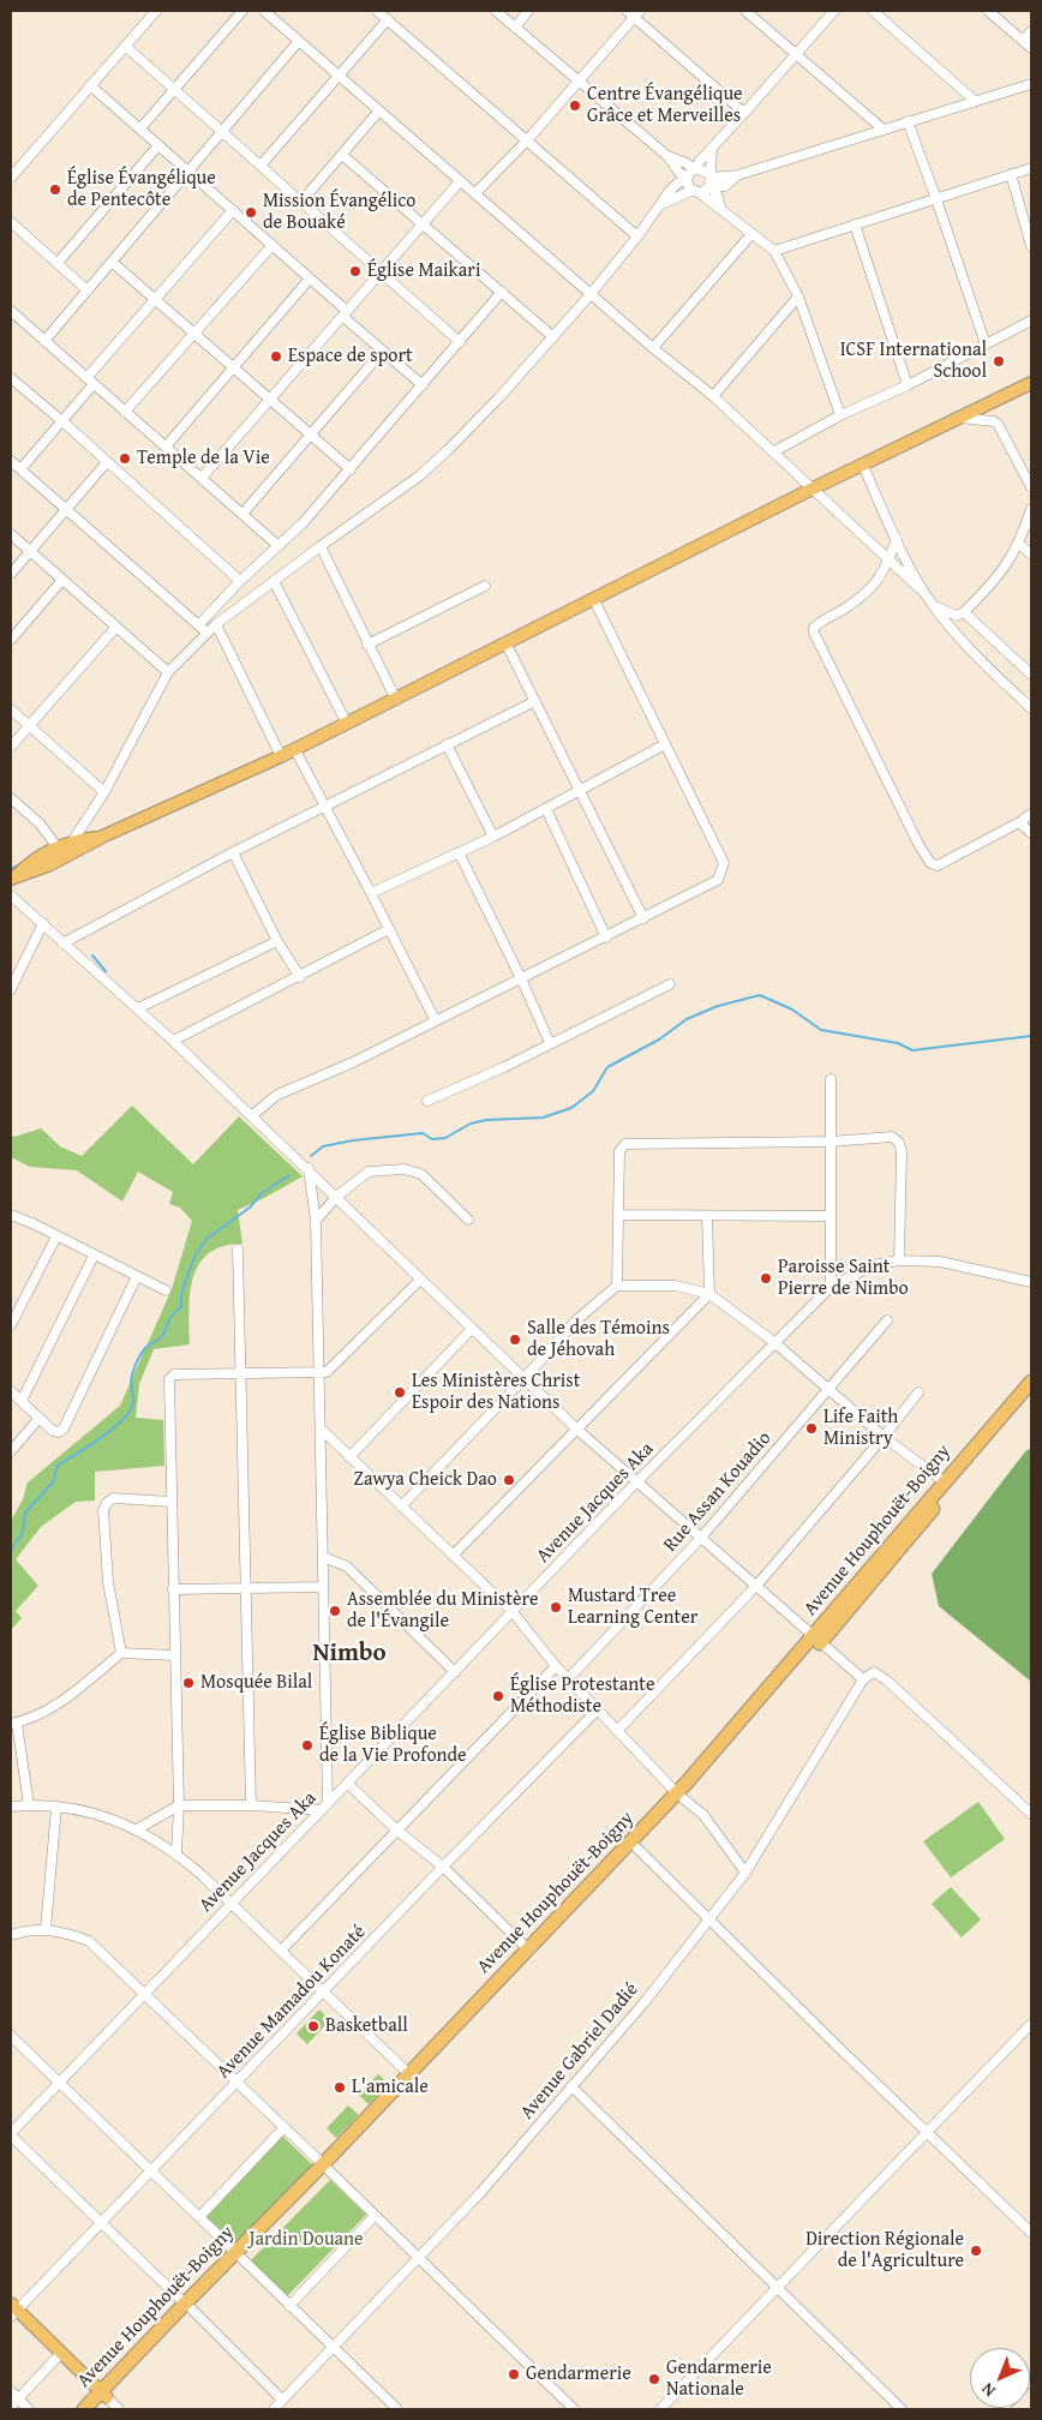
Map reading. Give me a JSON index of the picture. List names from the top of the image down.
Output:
{
  "streets": {
    "highway": ["Avenue Houphouët-Boigny"],
    "street": [
      "Rue Assan Kouadio",
      "Avenue Jacques Aka",
      "Avenue Mamadou Konaté",
      "Avenue Gabriel Dadié"
    ]
  },
  "districts": ["Nimbo"],
  "parks": ["Jardin Douane"],
  "places": [
    "Centre Évangélique Grâce et Merveilles",
    "Église Évangélique de Pentecôte",
    "Mission Évangélico de Bouaké",
    "Église Maikari",
    "Espace de sport",
    "ICSF International School",
    "Temple de la Vie",
    "Paroisse Saint Pierre de Nimbo",
    "Salle des Témoins de Jéhovah",
    "Les Ministères Christ Espoir des Nations",
    "Life Faith Ministry",
    "Zawya Cheick Dao",
    "Mustard Tree Learning Center",
    "Assemblée du Ministère de l'Évangile",
    "Mosquée Bilal",
    "Église Protestante Méthodiste",
    "Église Biblique de la Vie Profonde",
    "Basketball",
    "L'amicale",
    "Direction Régionale de l'Agriculture",
    "Gendarmerie",
    "Gendarmerie Nationale"
  ],
  "north": "bottom left"
}
